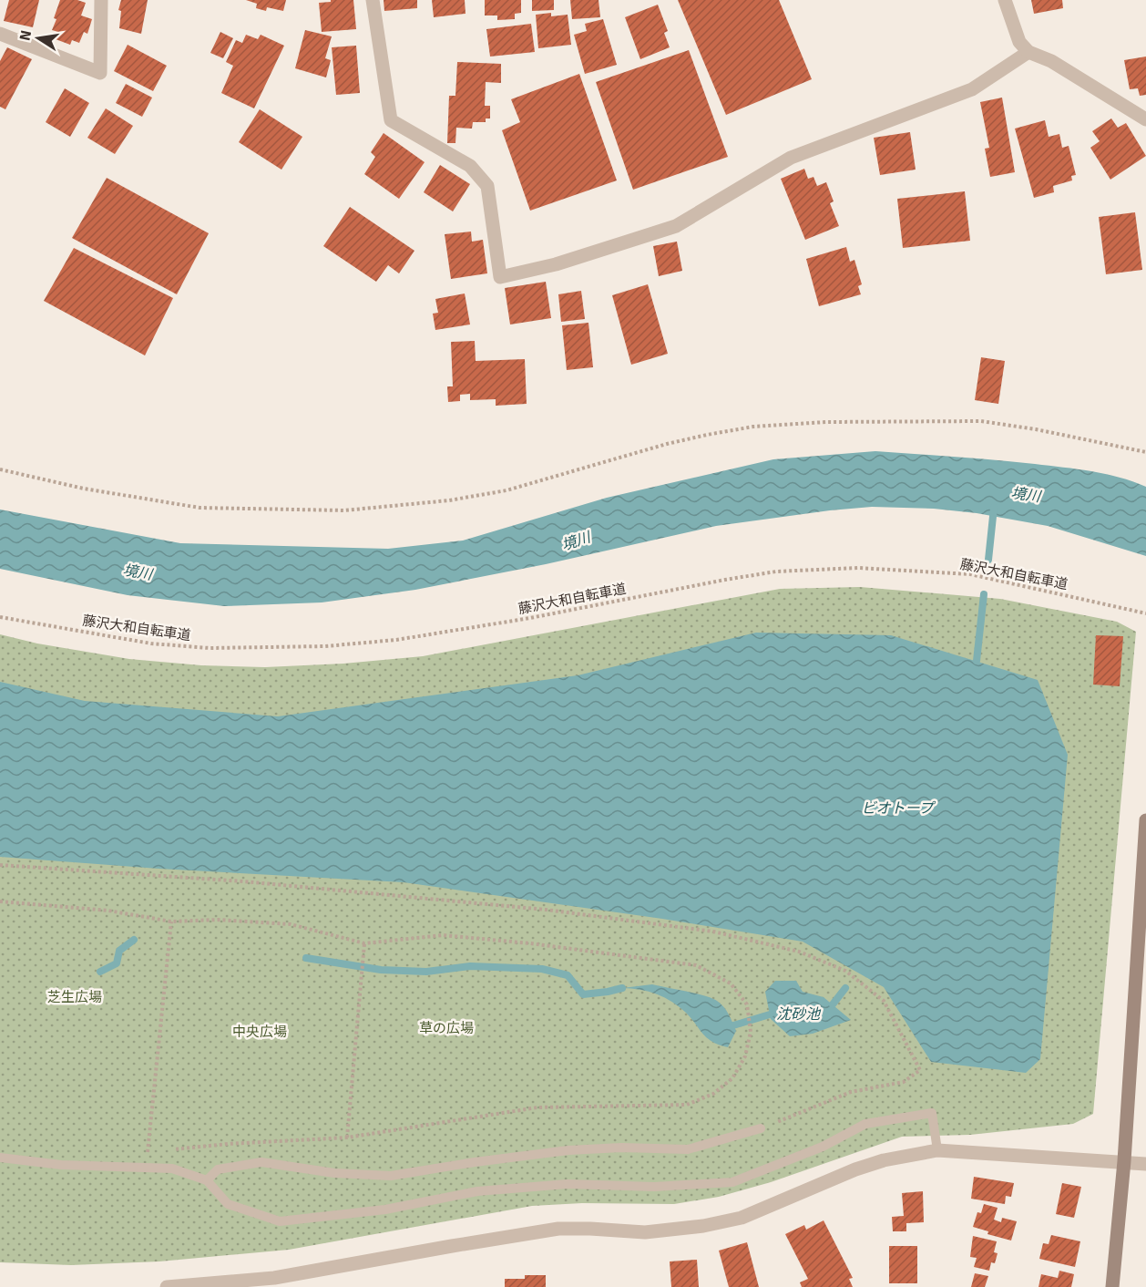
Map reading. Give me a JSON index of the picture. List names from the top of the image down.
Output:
{
  "streets": {
    "path": ["藤沢大和自転車道"]
  },
  "water": ["境川", "ビオトープ", "沈砂池"],
  "parks": ["芝生広場", "草の広場", "中央広場"],
  "north": "left"
}
